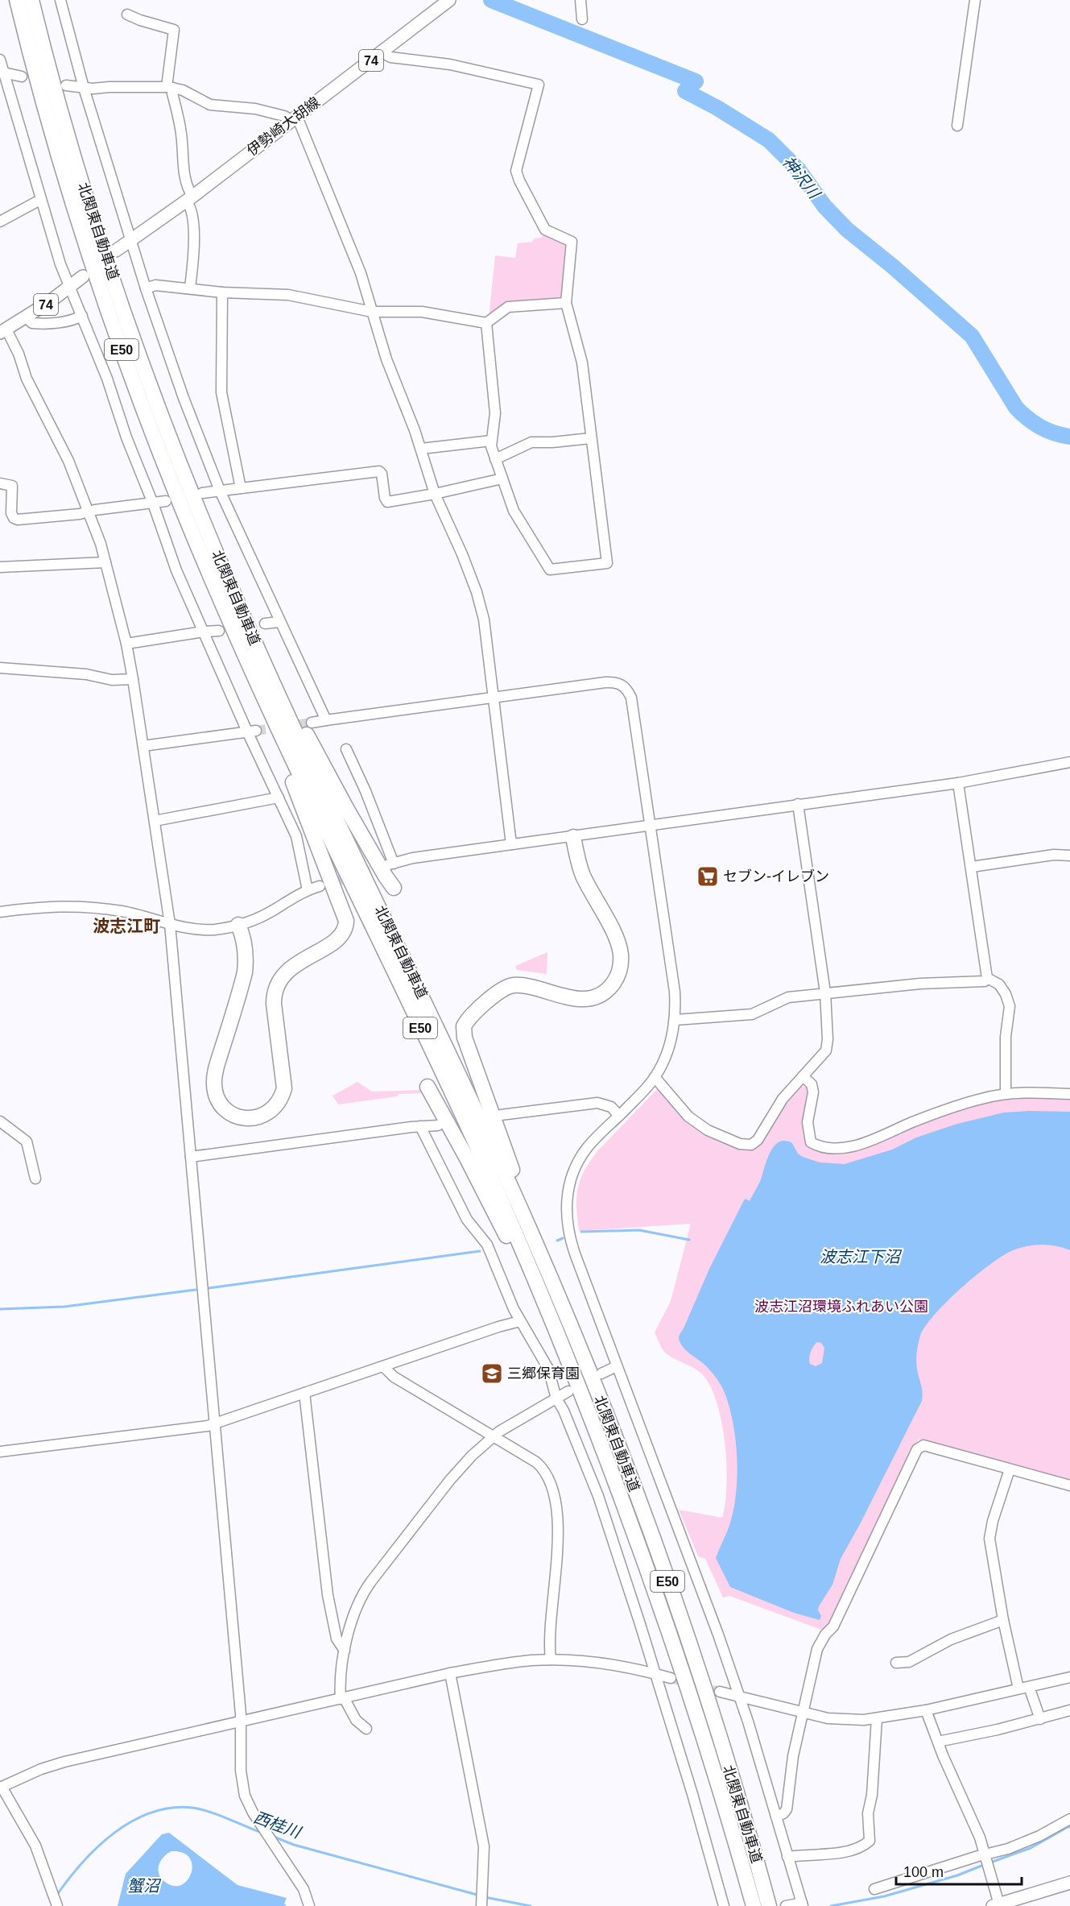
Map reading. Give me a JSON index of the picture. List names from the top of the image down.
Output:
{
  "streets": {
    "highway": ["北関東自動車道", "E50"],
    "main road": ["74", "伊勢崎大胡線"]
  },
  "districts": ["波志江町"],
  "water": [
    "神沢川",
    "波志江下沼",
    "西桂川",
    "蟹沼"
  ],
  "parks": ["波志江沼環境ふれあい公園"],
  "places": {
    "supermarket": ["セブン-イレブン"],
    "school or university": ["三郷保育園"]
  },
  "scale_bar": "100 m"
}
